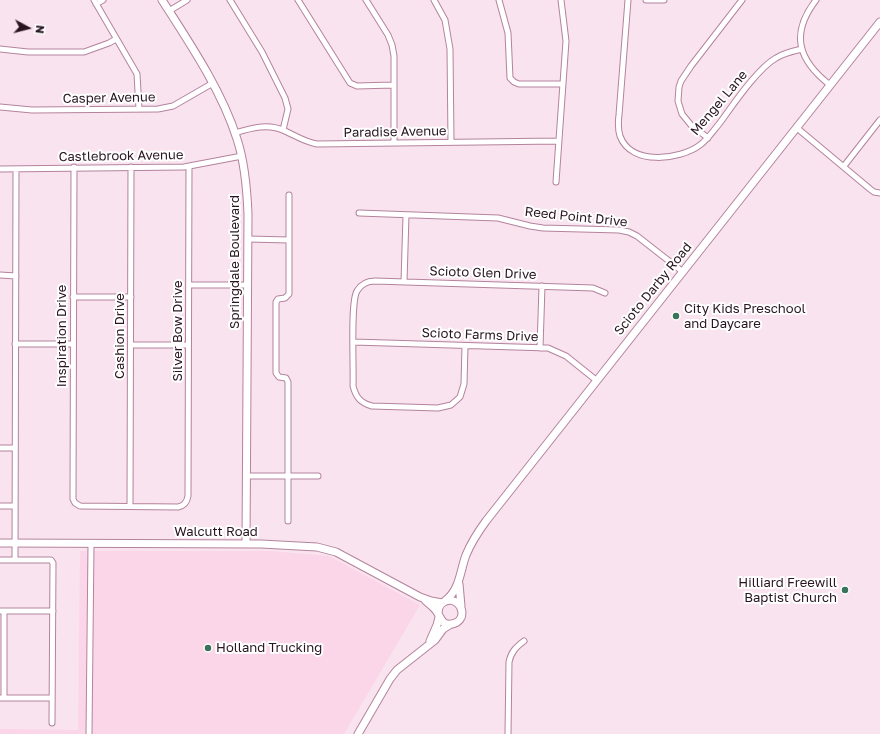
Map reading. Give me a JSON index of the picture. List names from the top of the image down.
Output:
{
  "streets": {
    "street": [
      "Casper Avenue",
      "Mengel Lane",
      "Paradise Avenue",
      "Castlebrook Avenue",
      "Reed Point Drive",
      "Springdale Boulevard",
      "Scioto Glen Drive",
      "Scioto Darby Road",
      "Silver Bow Drive",
      "Scioto Farms Drive",
      "Inspiration Drive",
      "Cashion Drive",
      "Walcutt Road"
    ]
  },
  "crossings": [
    ["Casper Avenue", "Springdale Boulevard"],
    ["Paradise Avenue", "Springdale Boulevard"],
    ["Castlebrook Avenue", "Springdale Boulevard"],
    ["Castlebrook Avenue", "Silver Bow Drive"],
    ["Castlebrook Avenue", "Inspiration Drive"],
    ["Castlebrook Avenue", "Cashion Drive"],
    ["Reed Point Drive", "Scioto Darby Road"],
    ["Springdale Boulevard", "Walcutt Road"],
    ["Scioto Glen Drive", "Scioto Farms Drive"],
    ["Scioto Darby Road", "Scioto Farms Drive"],
    ["Scioto Darby Road", "Walcutt Road"],
    ["Silver Bow Drive", "Inspiration Drive"],
    ["Silver Bow Drive", "Cashion Drive"],
    ["Inspiration Drive", "Cashion Drive"]
  ],
  "places": ["City Kids Preschool and Daycare", "Hilliard Freewill Baptist Church", "Holland Trucking"],
  "north": "right"
}
